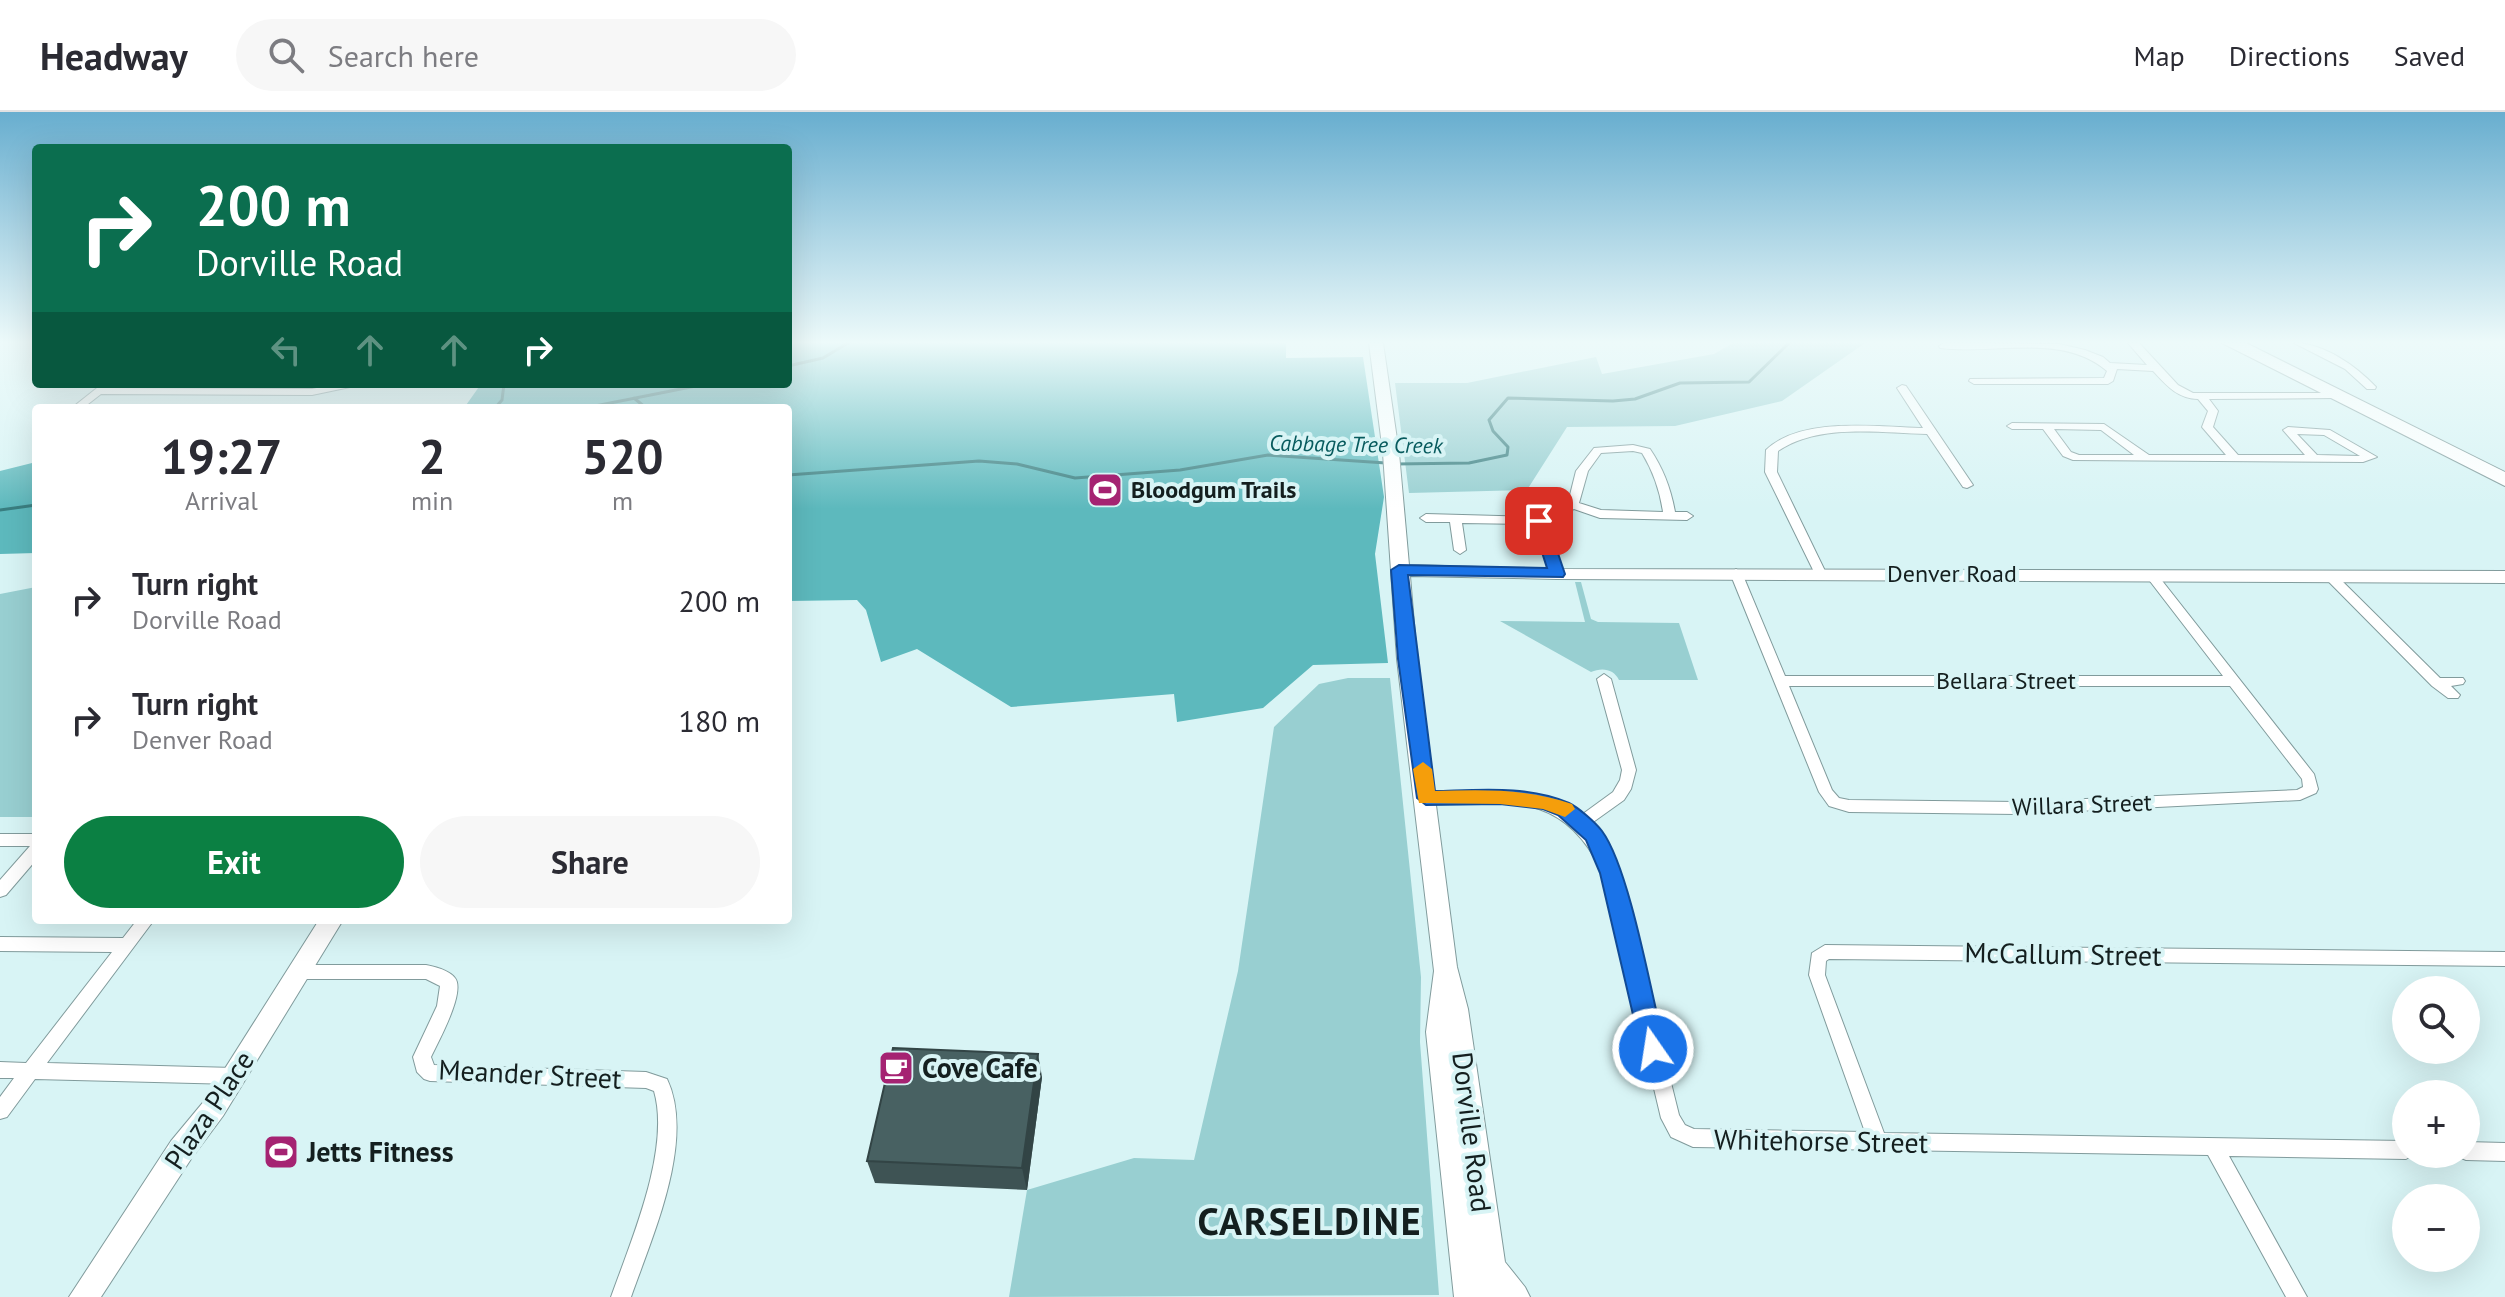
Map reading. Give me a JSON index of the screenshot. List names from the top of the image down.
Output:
{
  "streets": {
    "street": [
      "Denver Road",
      "Bellara Street",
      "Willara Street",
      "McCallum Street",
      "Meander Street",
      "Plaza Place",
      "Dorville Road",
      "Whitehorse Street"
    ]
  },
  "crossings": [
    ["Denver Road", "Willara Street"],
    ["Denver Road", "Dorville Road"],
    ["Bellara Street", "Willara Street"],
    ["McCallum Street", "Whitehorse Street"],
    ["Meander Street", "Plaza Place"],
    ["Dorville Road", "Whitehorse Street"]
  ],
  "districts": ["CARSELDINE"],
  "water": ["Cabbage Tree Creek"],
  "places": {
    "sports": ["Bloodgum Trails", "Jetts Fitness"],
    "cafe": ["Cove Cafe"]
  },
  "page": {
    "header": "Headway",
    "search": "Search here",
    "nav": ["Map", "Directions", "Saved"],
    "turn": ["200 m", "Dorville Road"],
    "eta": [
      "19:27",
      "Arrival",
      "2",
      "min",
      "520",
      "m"
    ],
    "list": [
      {
        "name": "Turn right",
        "note": "Dorville Road",
        "value": "200 m"
      },
      {
        "name": "Turn right",
        "note": "Denver Road",
        "value": "180 m"
      }
    ],
    "buttons": ["Exit", "Share"],
    "map_buttons": ["+", "−"]
  }
}
